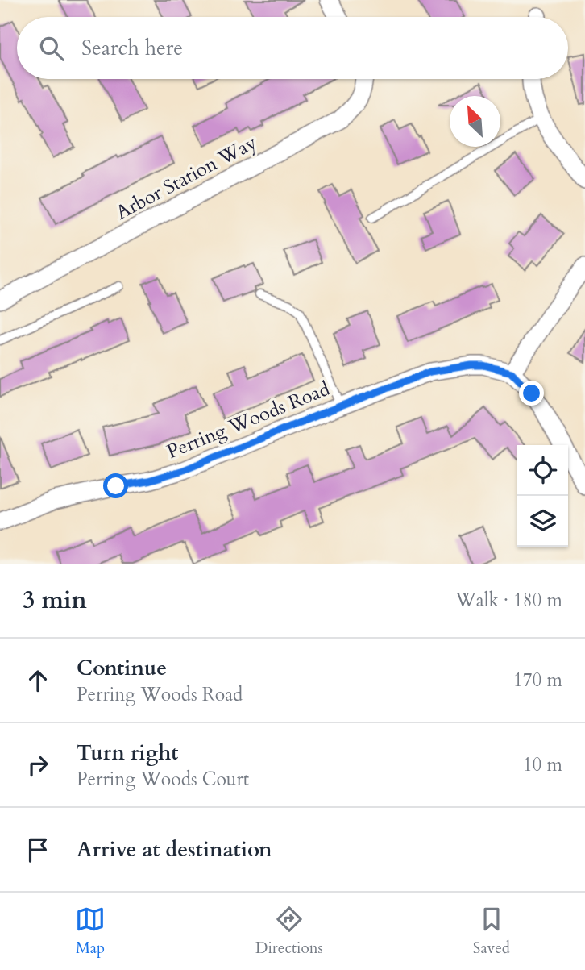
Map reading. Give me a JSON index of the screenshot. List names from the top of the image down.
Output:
{
  "streets": {
    "street": ["Arbor Station Way", "Perring Woods Road"]
  },
  "north": "top left",
  "page": {
    "search": "Search here",
    "heading": ["3 min", "Walk · 180 m"],
    "list": [
      ["Continue", "Perring Woods Road", "170 m"],
      ["Turn right", "Perring Woods Court", "10 m"],
      "Arrive at destination"
    ],
    "nav": ["Map", "Directions", "Saved"]
  }
}
